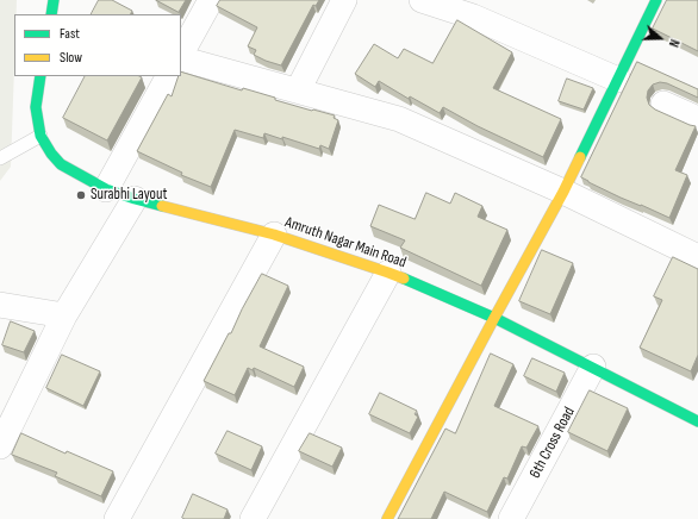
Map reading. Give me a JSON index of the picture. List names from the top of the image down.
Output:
{
  "streets": {
    "main road": ["Amruth Nagar Main Road"],
    "street": ["6th Cross Road"]
  },
  "crossings": [
    ["Amruth Nagar Main Road", "6th Cross Road"]
  ],
  "places": ["Surabhi Layout"],
  "legend": ["Fast", "Slow"],
  "north": "right"
}
